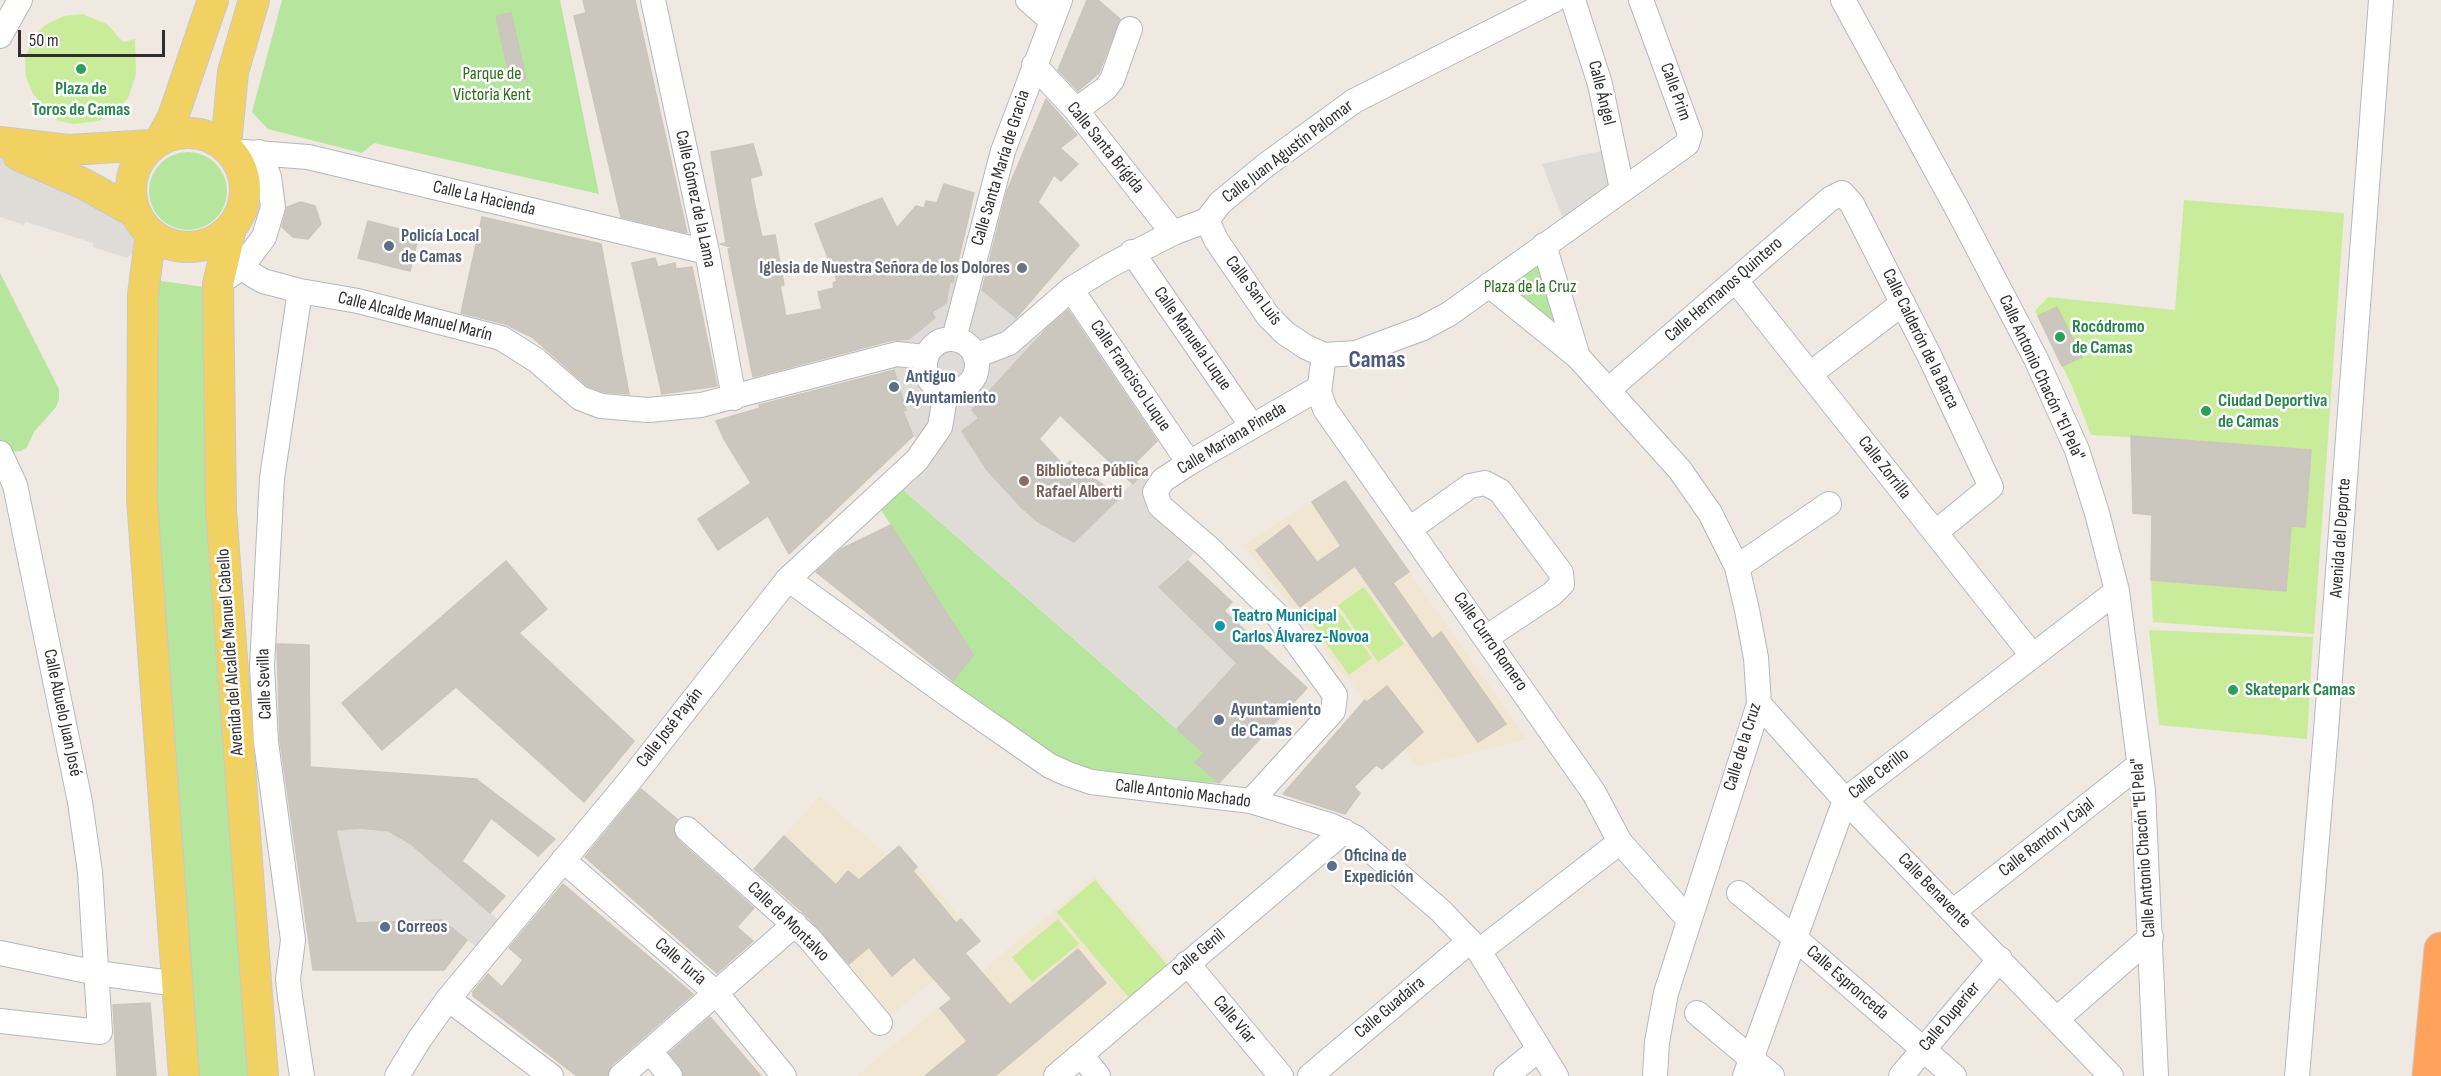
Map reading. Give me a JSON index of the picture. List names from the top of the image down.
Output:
{
  "streets": {
    "main road": ["Avenida del Alcalde Manuel Cabello"],
    "street": [
      "Calle Prim",
      "Calle Ángel",
      "Calle Santa Brígida",
      "Calle Juan Agustín Palomar",
      "Calle Santa María de Gracia",
      "Calle La Hacienda",
      "Calle Gómez de la Lama",
      "Calle Hermanos Quintero",
      "Calle San Luis",
      "Calle Alcalde Manuel Marín",
      "Calle Manuela Luque",
      "Calle Calderón de la Barca",
      "Calle Francisco Luque",
      "Calle Antonio Chacón \"El Pela\"",
      "Calle Mariana Pineda",
      "Calle Zorrilla",
      "Avenida del Deporte",
      "Calle Curro Romero",
      "Calle Sevilla",
      "Calle Abuelo Juan José",
      "Calle José Payán",
      "Calle de la Cruz",
      "Calle Cerillo",
      "Calle Antonio Machado",
      "Calle Ramón y Cajal",
      "Calle Benavente",
      "Calle de Montalvo",
      "Calle Genil",
      "Calle Turia",
      "Calle Espronceda",
      "Calle Guadaira",
      "Calle Duperier",
      "Calle Viar"
    ]
  },
  "crossings": [
    ["Calle Prim", "Calle Ángel"],
    ["Calle Santa Brígida", "Calle Juan Agustín Palomar"],
    ["Calle Santa Brígida", "Calle Santa María de Gracia"],
    ["Calle Juan Agustín Palomar", "Calle Santa María de Gracia"],
    ["Calle Juan Agustín Palomar", "Calle San Luis"],
    ["Calle Juan Agustín Palomar", "Calle Alcalde Manuel Marín"],
    ["Calle Juan Agustín Palomar", "Calle Manuela Luque"],
    ["Calle Juan Agustín Palomar", "Calle Francisco Luque"],
    ["Calle Juan Agustín Palomar", "Calle José Payán"],
    ["Calle Santa María de Gracia", "Calle Alcalde Manuel Marín"],
    ["Calle Santa María de Gracia", "Calle José Payán"],
    ["Calle La Hacienda", "Calle Gómez de la Lama"],
    ["Calle La Hacienda", "Avenida del Alcalde Manuel Cabello"],
    ["Calle Gómez de la Lama", "Calle Alcalde Manuel Marín"],
    ["Calle Hermanos Quintero", "Calle Calderón de la Barca"],
    ["Calle Hermanos Quintero", "Calle Zorrilla"],
    ["Calle Hermanos Quintero", "Calle de la Cruz"],
    ["Calle San Luis", "Calle Curro Romero"],
    ["Calle Alcalde Manuel Marín", "Avenida del Alcalde Manuel Cabello"],
    ["Calle Alcalde Manuel Marín", "Calle Sevilla"],
    ["Calle Alcalde Manuel Marín", "Calle José Payán"],
    ["Calle Manuela Luque", "Calle Mariana Pineda"],
    ["Calle Calderón de la Barca", "Calle Zorrilla"],
    ["Calle Francisco Luque", "Calle Mariana Pineda"],
    ["Calle Antonio Chacón \"El Pela\"", "Calle Cerillo"],
    ["Calle Antonio Chacón \"El Pela\"", "Calle Ramón y Cajal"],
    ["Calle Mariana Pineda", "Calle Curro Romero"],
    ["Calle Mariana Pineda", "Calle Antonio Machado"],
    ["Calle Zorrilla", "Calle Cerillo"],
    ["Calle Curro Romero", "Calle de la Cruz"],
    ["Calle Curro Romero", "Calle Guadaira"],
    ["Calle José Payán", "Calle Antonio Machado"],
    ["Calle José Payán", "Calle Turia"],
    ["Calle de la Cruz", "Calle Benavente"],
    ["Calle Cerillo", "Calle Benavente"],
    ["Calle Cerillo", "Calle Espronceda"],
    ["Calle Antonio Machado", "Calle Genil"],
    ["Calle Antonio Machado", "Calle Guadaira"],
    ["Calle Ramón y Cajal", "Calle Benavente"],
    ["Calle Benavente", "Calle Duperier"],
    ["Calle Genil", "Calle Viar"],
    ["Calle Espronceda", "Calle Duperier"]
  ],
  "districts": ["Camas"],
  "parks": ["Parque de Victoria Kent", "Plaza de la Cruz"],
  "places": [
    "Plaza de Toros de Camas",
    "Policía Local de Camas",
    "Iglesia de Nuestra Señora de los Dolores",
    "Rocódromo de Camas",
    "Antiguo Ayuntamiento",
    "Ciudad Deportiva de Camas",
    "Biblioteca Pública Rafael Alberti",
    "Teatro Municipal Carlos Álvarez-Novoa",
    "Skatepark Camas",
    "Ayuntamiento de Camas",
    "Oficina de Expedición",
    "Correos"
  ],
  "scale_bar": "50 m"
}
